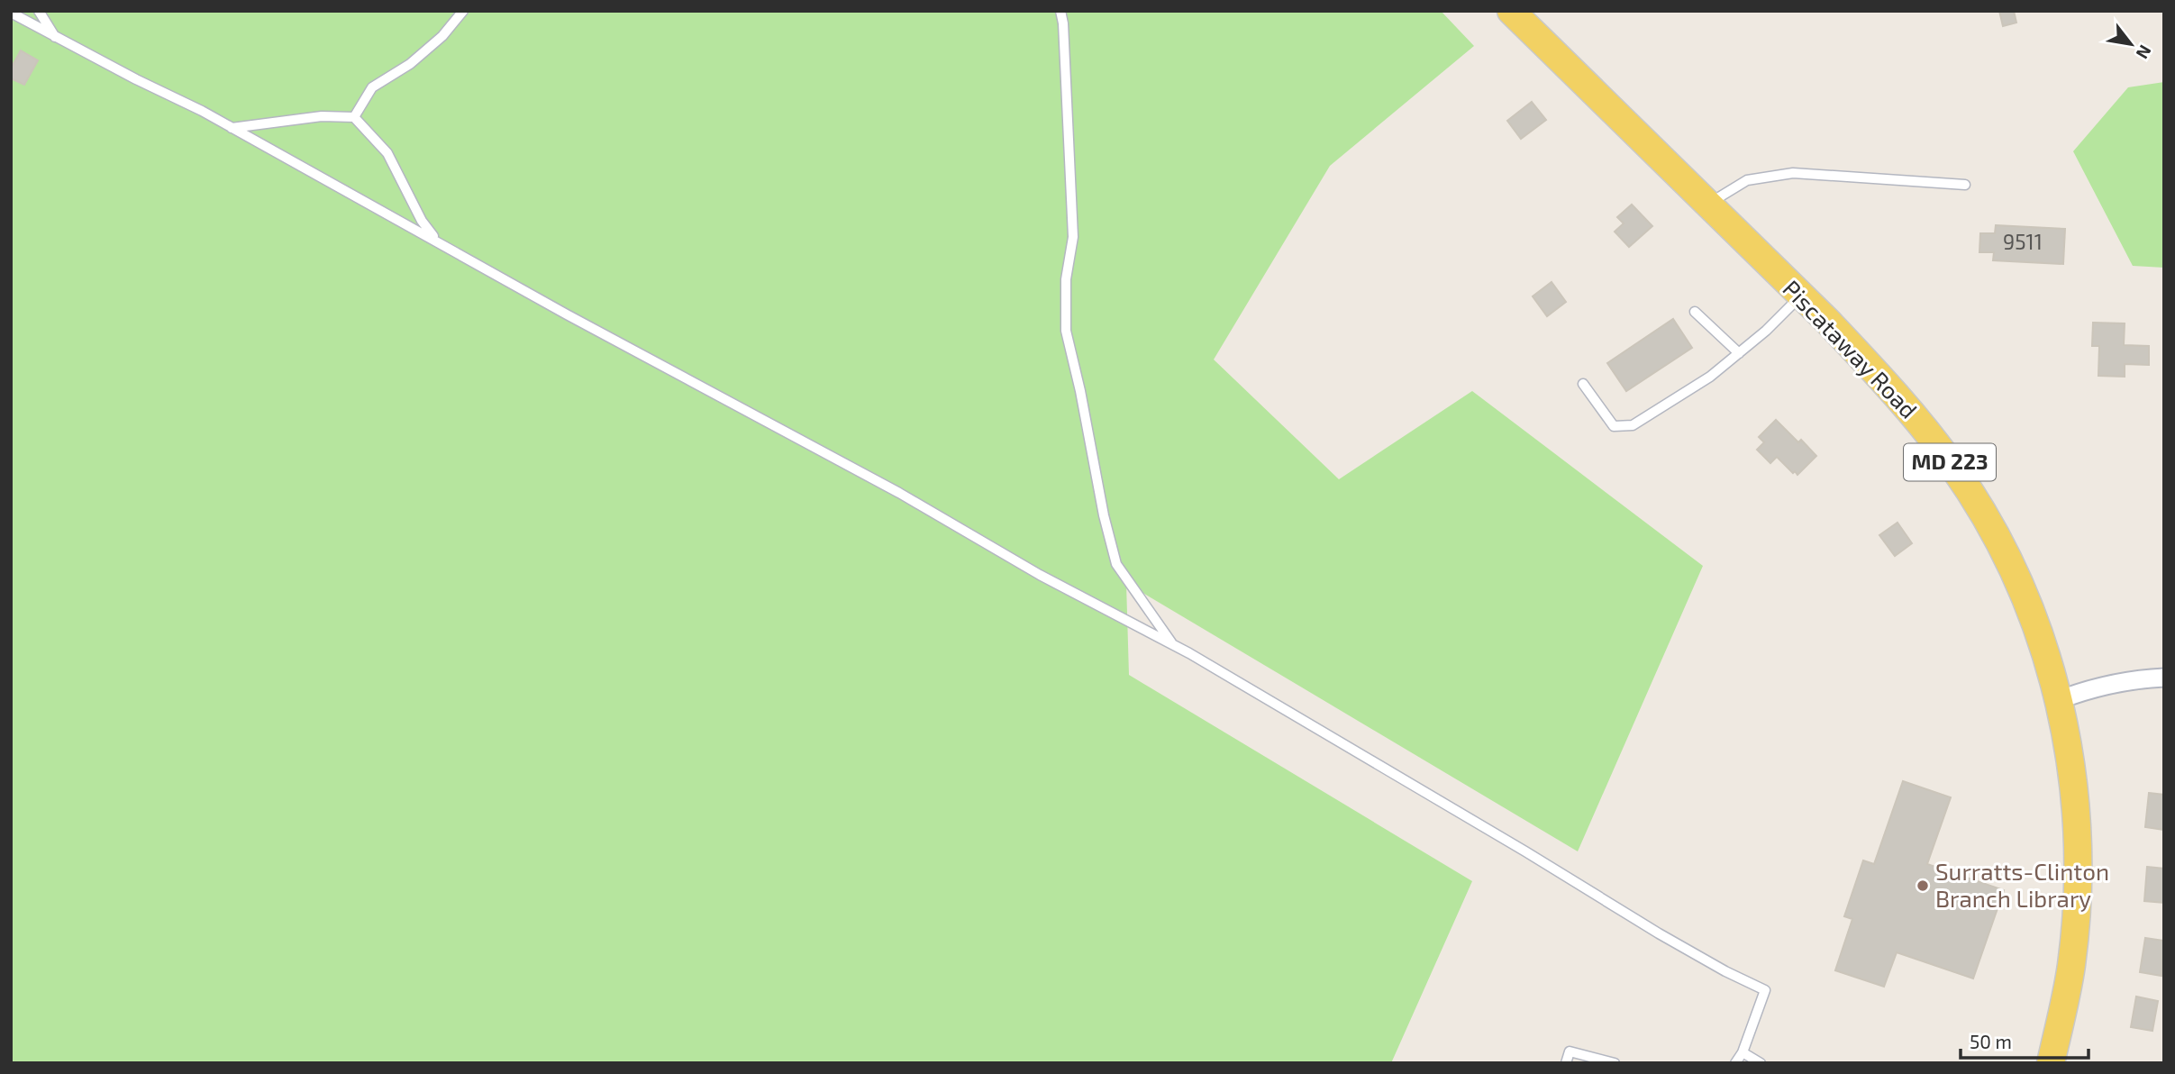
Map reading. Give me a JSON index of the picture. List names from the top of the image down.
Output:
{
  "streets": {
    "main road": ["Piscataway Road", "MD 223"]
  },
  "places": ["Surratts-Clinton Branch Library"],
  "house_numbers": ["9511"],
  "scale_bar": "50 m",
  "north": "bottom right"
}
